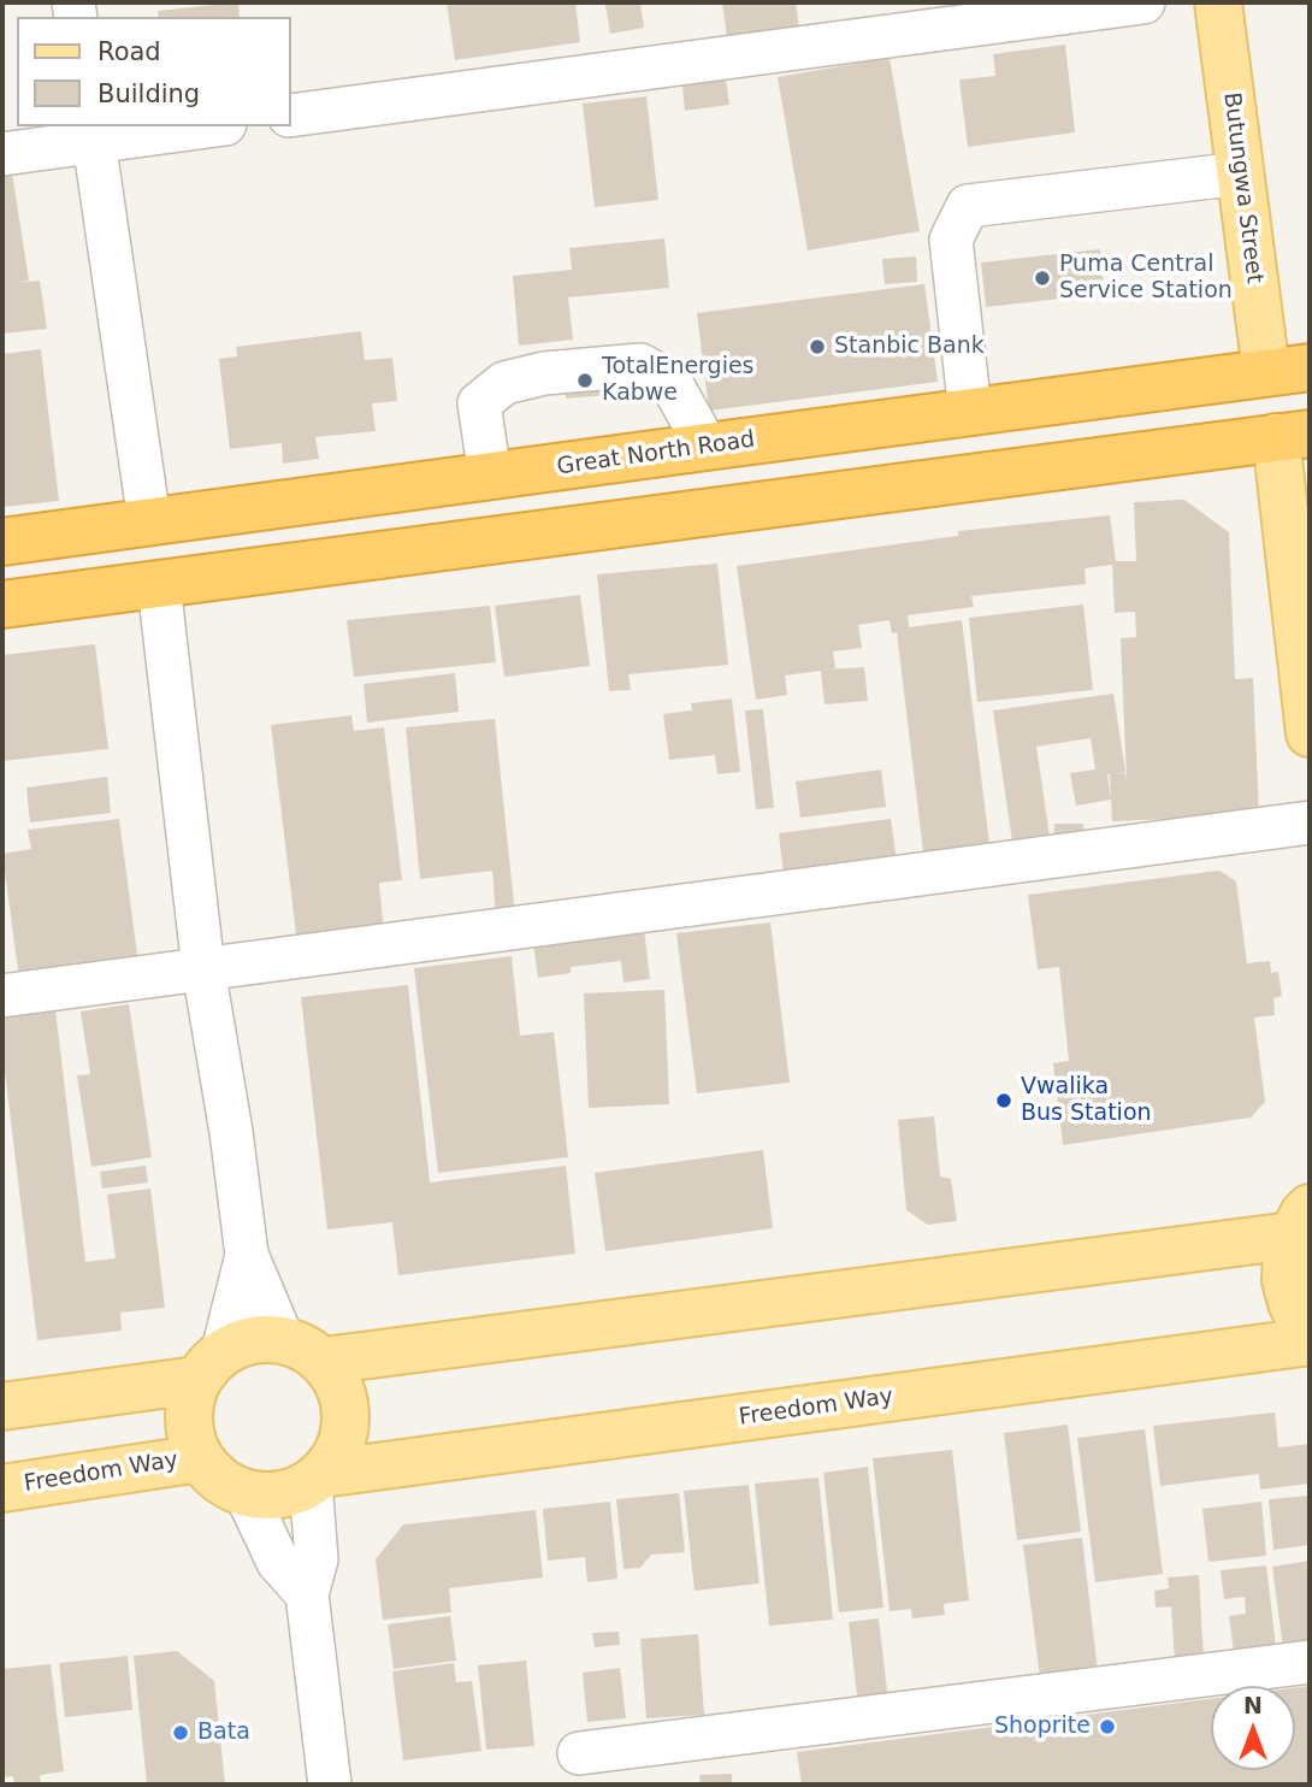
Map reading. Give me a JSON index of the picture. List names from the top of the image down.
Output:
{
  "streets": {
    "highway": ["Great North Road"],
    "main road": ["Butungwa Street", "Freedom Way"]
  },
  "crossings": [
    ["Butungwa Street", "Great North Road"]
  ],
  "places": [
    "Puma Central Service Station",
    "Stanbic Bank",
    "TotalEnergies Kabwe",
    "Vwalika Bus Station",
    "Shoprite",
    "Bata"
  ],
  "legend": ["Road", "Building"],
  "north": "top"
}
